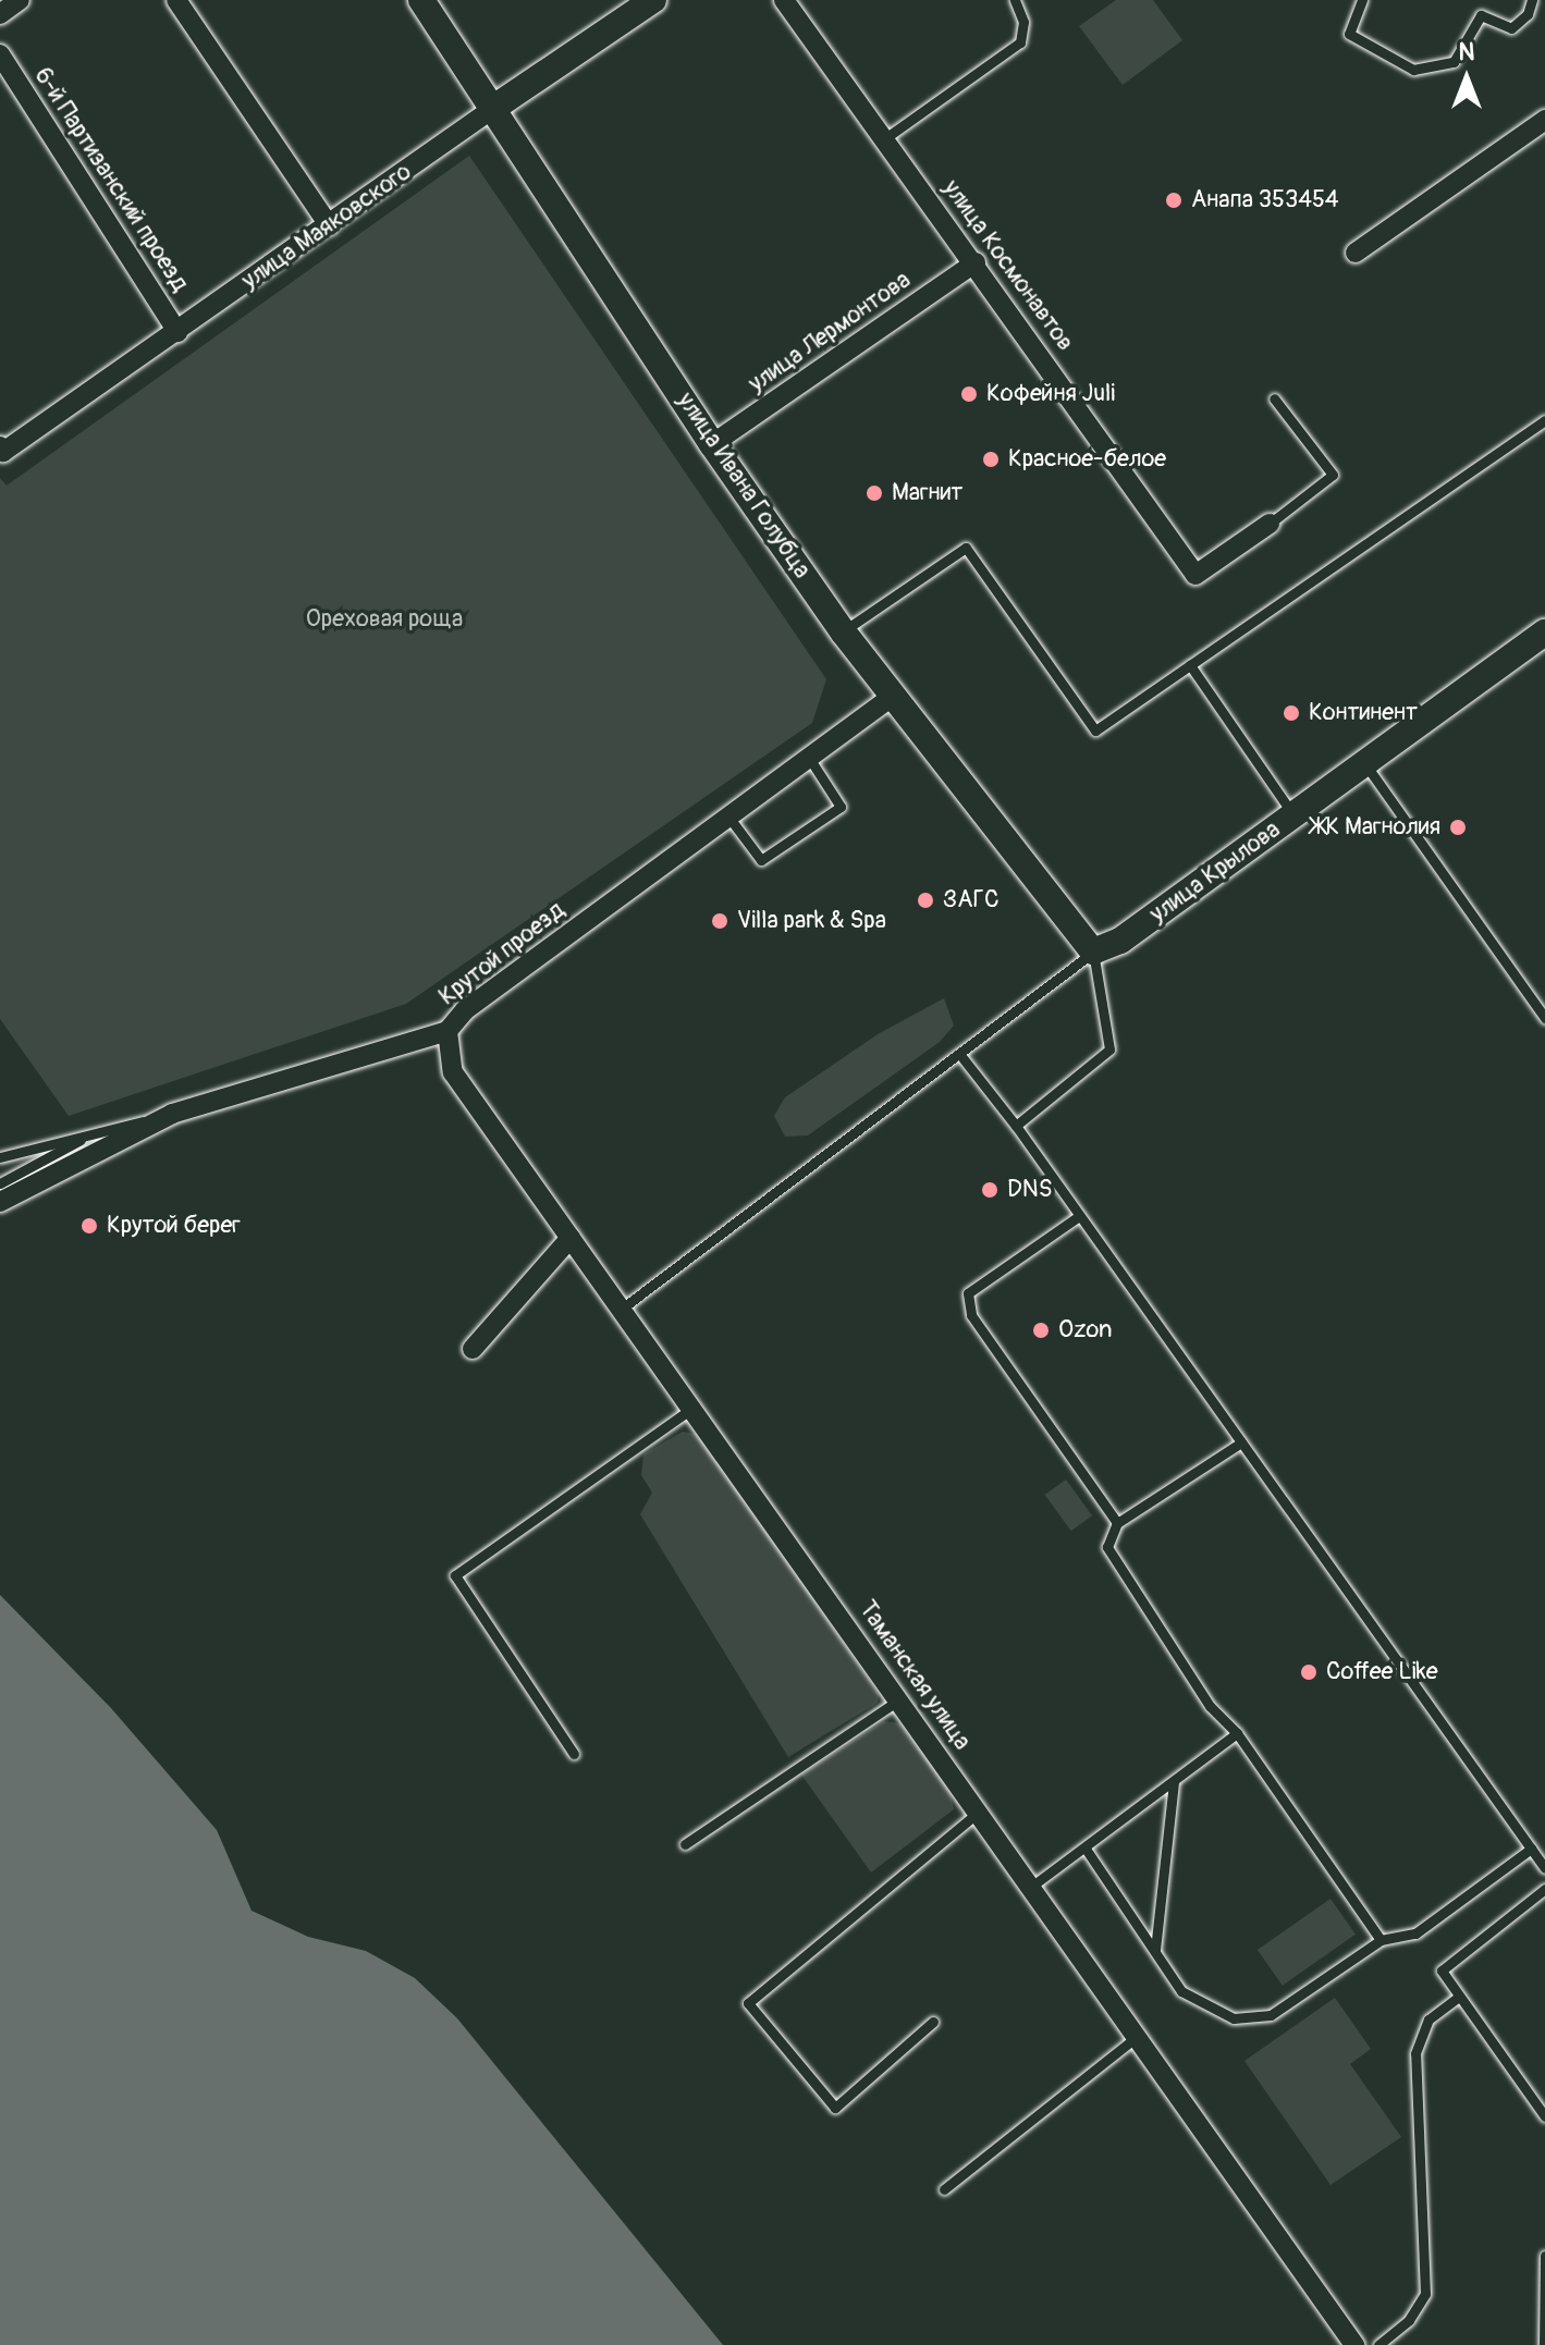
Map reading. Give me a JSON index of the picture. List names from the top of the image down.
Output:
{
  "streets": {
    "street": [
      "6-й Партизанский проезд",
      "улица Маяковского",
      "улица Космонавтов",
      "улица Лермонтова",
      "улица Ивана Голубца",
      "улица Крылова",
      "Крутой проезд",
      "Таманская улица"
    ]
  },
  "crossings": [
    ["6-й Партизанский проезд", "улица Маяковского"],
    ["улица Маяковского", "улица Ивана Голубца"],
    ["улица Космонавтов", "улица Лермонтова"],
    ["улица Лермонтова", "улица Ивана Голубца"],
    ["улица Ивана Голубца", "улица Крылова"],
    ["улица Ивана Голубца", "Крутой проезд"],
    ["Крутой проезд", "Таманская улица"]
  ],
  "parks": ["Ореховая роща"],
  "places": [
    "Анапа 353454",
    "Кофейня Juli",
    "Красное-белое",
    "Магнит",
    "Континент",
    "ЖК Магнолия",
    "ЗАГС",
    "Villa park & Spa",
    "DNS",
    "Крутой берег",
    "Ozon",
    "Coffee Like"
  ],
  "north": "top"
}
